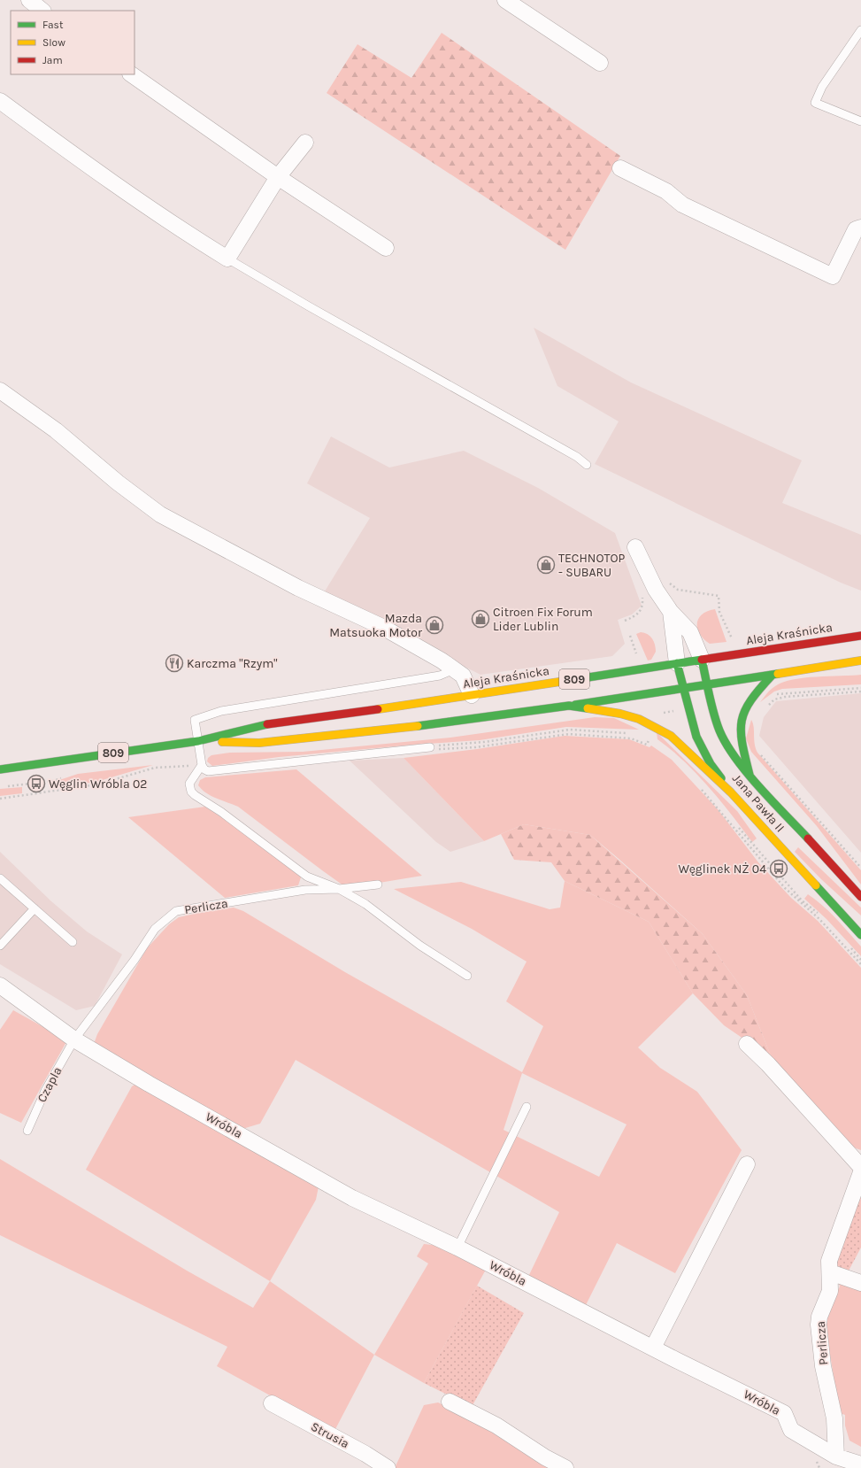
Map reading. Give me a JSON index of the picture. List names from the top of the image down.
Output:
{
  "streets": {
    "main road": ["Aleja Kraśnicka", "809", "Jana Pawła II"],
    "street": ["Perlicza", "Wróbla", "Strusia"],
    "lane": ["Czapla"]
  },
  "crossings": [
    ["Aleja Kraśnicka", "Jana Pawła II"],
    ["Perlicza", "Czapla"],
    ["Perlicza", "Wróbla"],
    ["Czapla", "Wróbla"]
  ],
  "places": {
    "shop": ["TECHNOTOP - SUBARU", "Citroen Fix Forum Lider Lublin", "Mazda Matsuoka Motor"],
    "restaurant": ["Karczma \"Rzym\""],
    "bus stop": ["Węglin Wróbla 02", "Węglinek NŻ 04"]
  },
  "legend": ["Fast", "Slow", "Jam"]
}
